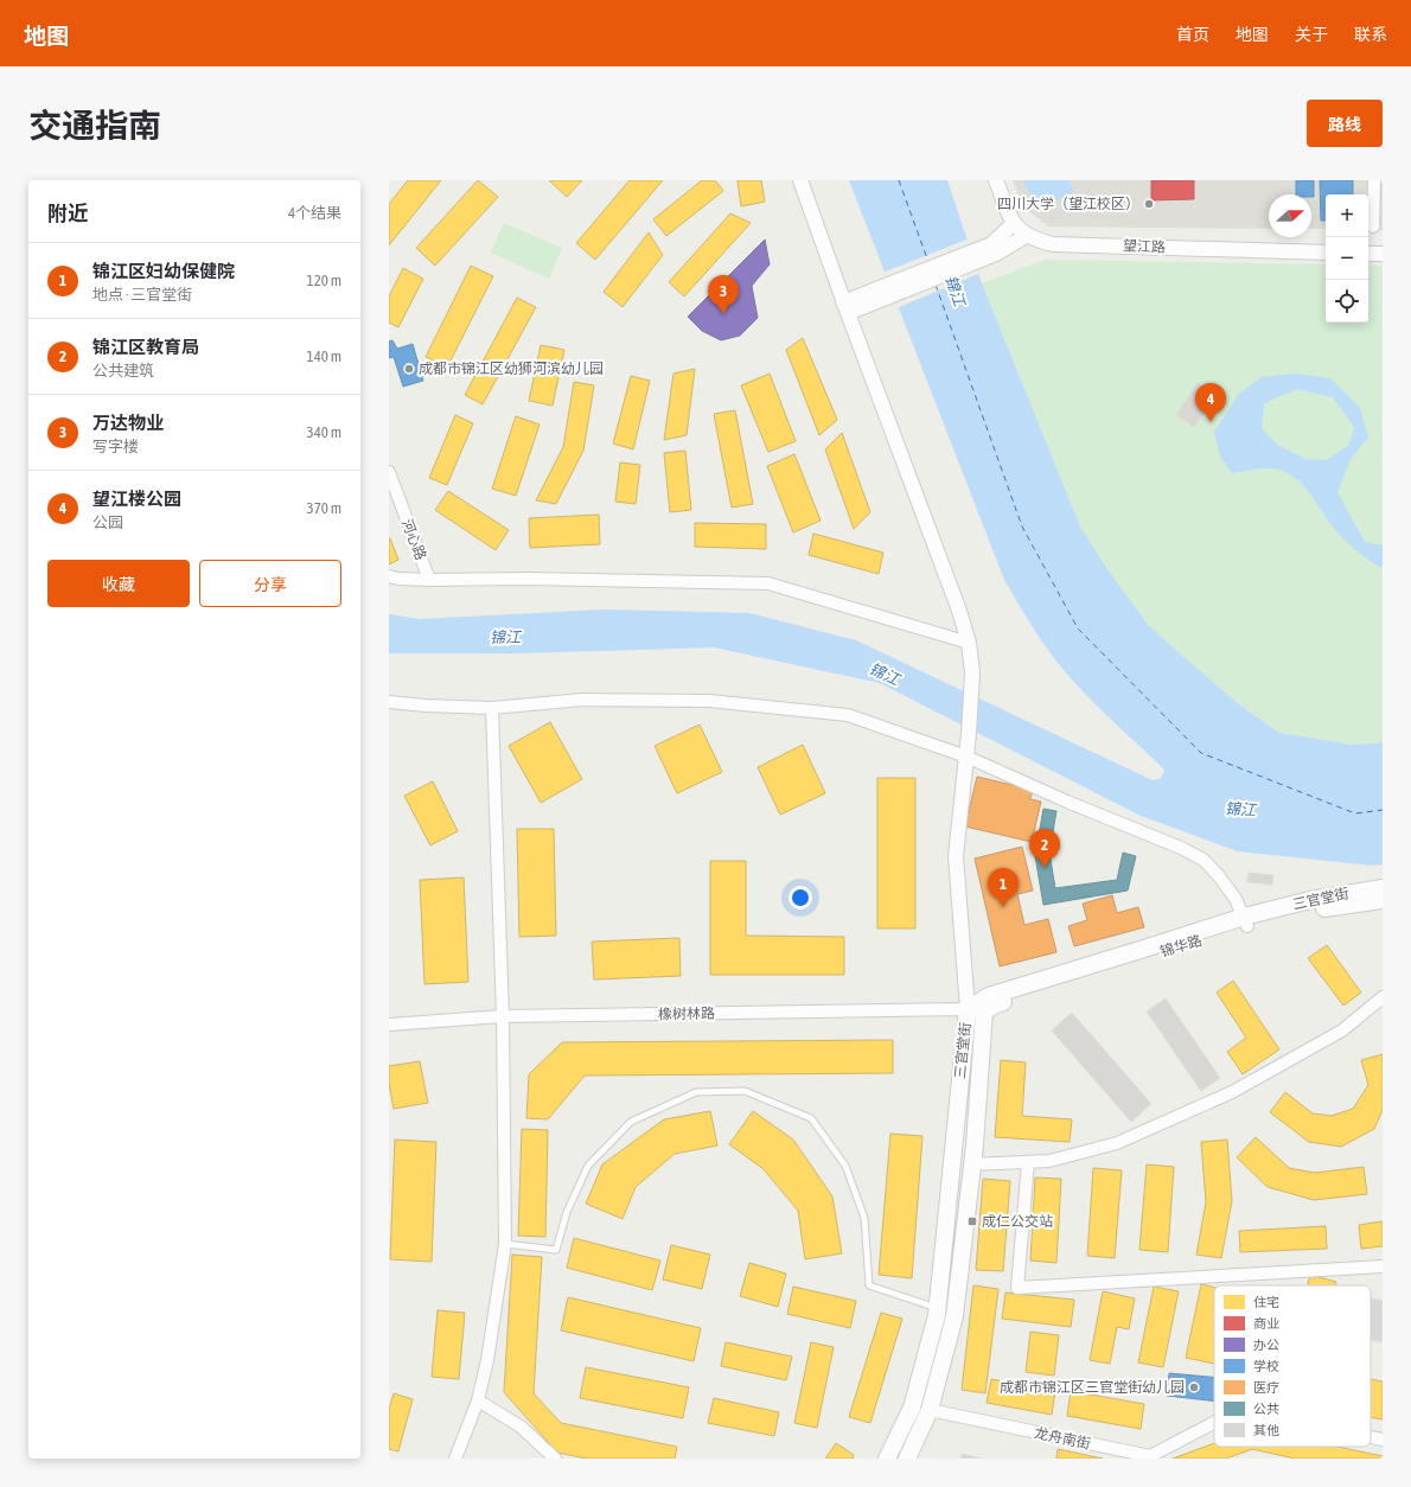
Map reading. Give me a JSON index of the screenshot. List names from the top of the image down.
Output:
{
  "streets": {
    "main road": ["三官堂街", "锦华路"],
    "street": [
      "望江路",
      "河心路",
      "橡树林路",
      "龙舟南街"
    ]
  },
  "crossings": [
    ["三官堂街", "锦华路"],
    ["三官堂街", "橡树林路"],
    ["三官堂街", "龙舟南街"],
    ["锦华路", "橡树林路"]
  ],
  "water": ["锦江"],
  "places": {
    "other": ["四川大学（望江校区）", "成都市锦江区幼狮河滨幼儿园", "成都市锦江区三官堂街幼儿园"],
    "transit": ["成仁公交站"]
  },
  "legend": [
    "住宅",
    "商业",
    "办公",
    "学校",
    "医疗",
    "公共",
    "其他"
  ],
  "north": "right",
  "page": {
    "header": "地图",
    "nav": [
      "首页",
      "地图",
      "关于",
      "联系"
    ],
    "title": "交通指南",
    "buttons": [
      "路线",
      ["收藏", "分享"]
    ],
    "heading": ["附近", "4个结果"],
    "map_buttons": ["+", "−"],
    "list": [
      {
        "mark": "1",
        "name": "锦江区妇幼保健院",
        "note": "地点 · 三官堂街",
        "value": "120 m"
      },
      {
        "mark": "2",
        "name": "锦江区教育局",
        "note": "公共建筑",
        "value": "140 m"
      },
      {
        "mark": "3",
        "name": "万达物业",
        "note": "写字楼",
        "value": "340 m"
      },
      {
        "mark": "4",
        "name": "望江楼公园",
        "note": "公园",
        "value": "370 m"
      }
    ],
    "pins": [
      "3",
      "4",
      "2",
      "1"
    ]
  }
}
